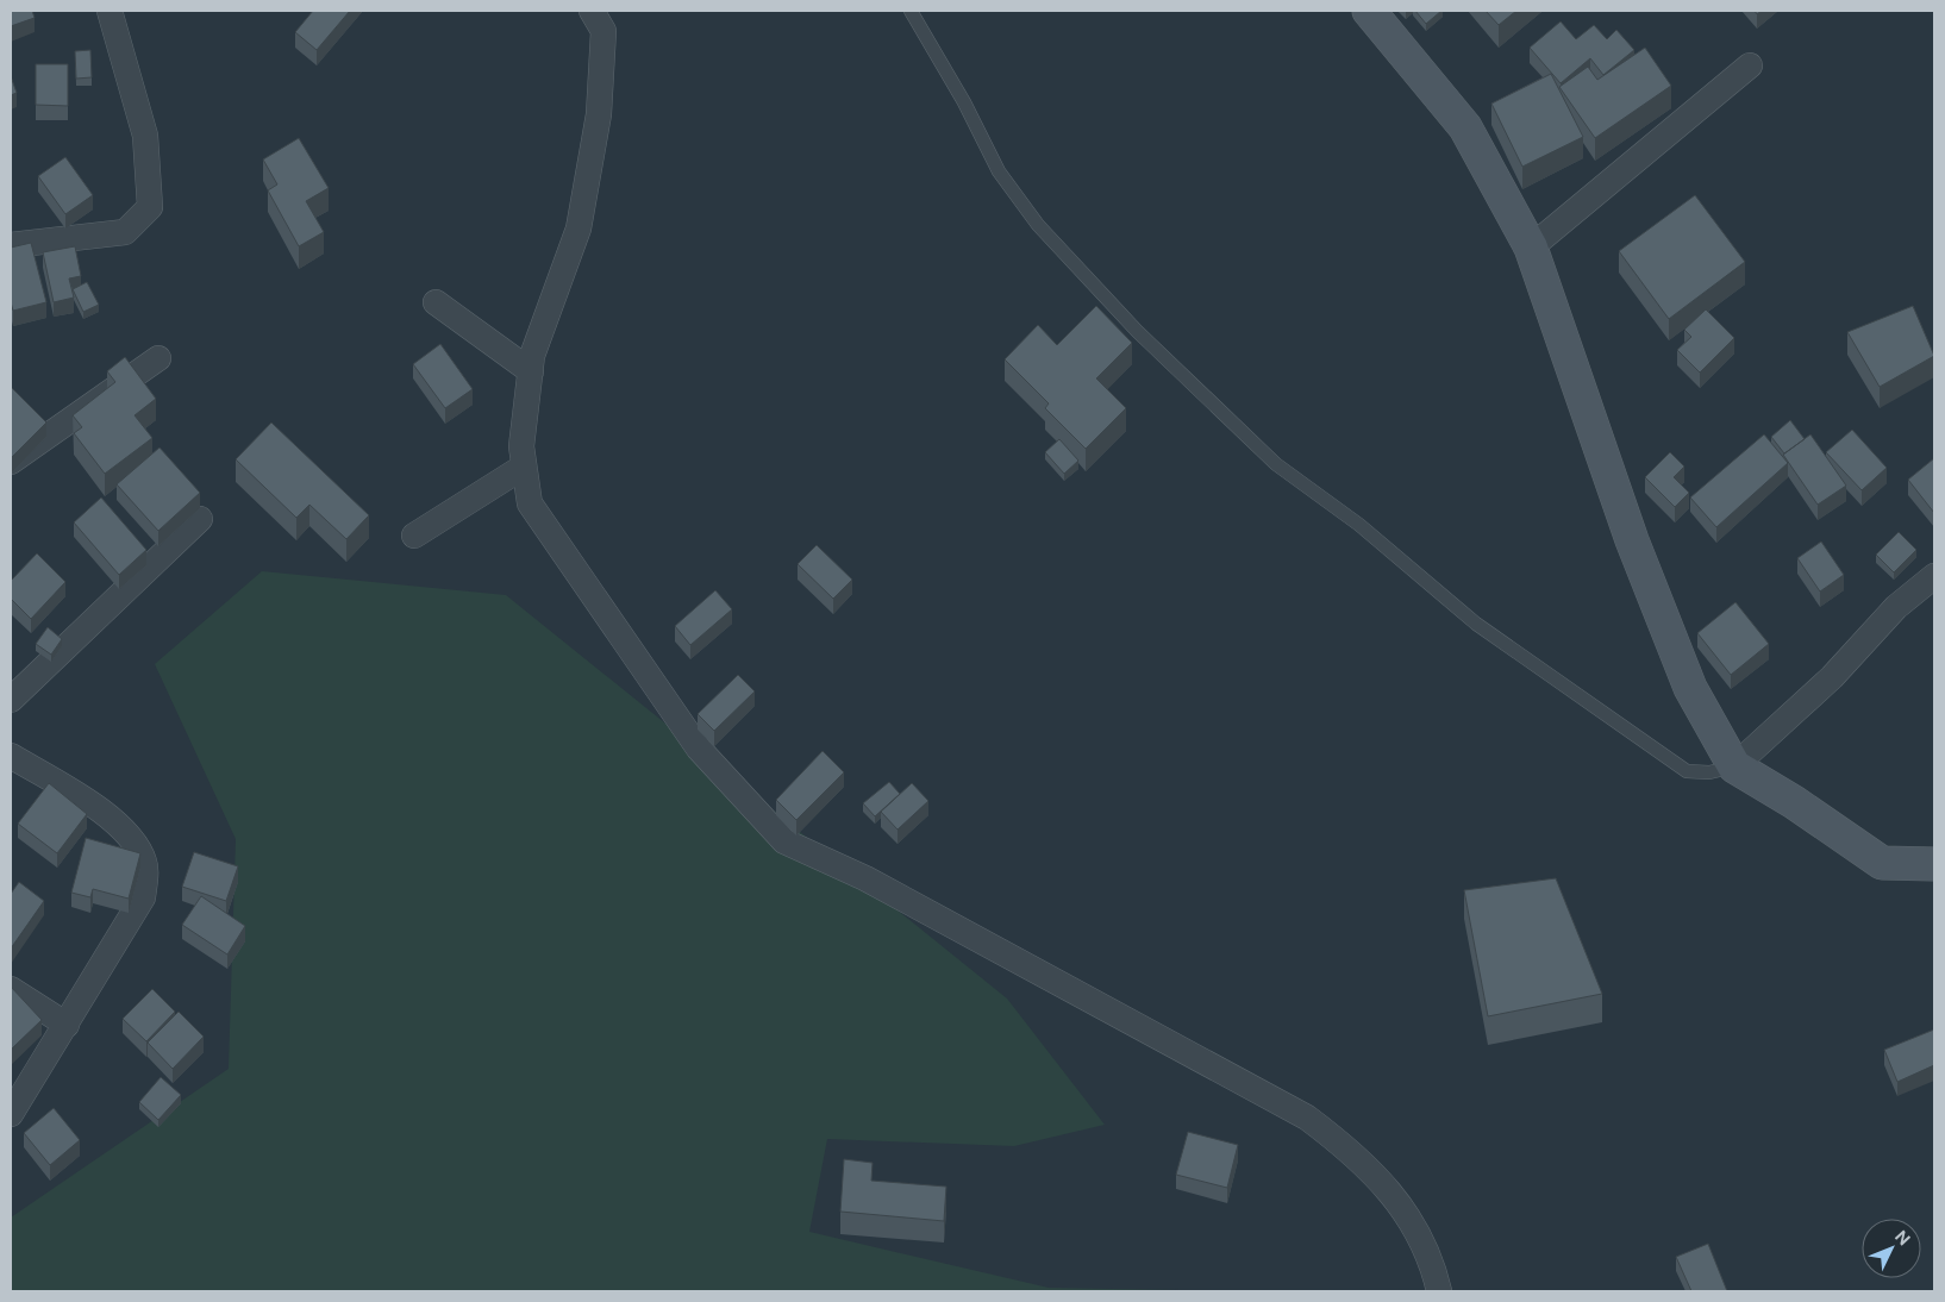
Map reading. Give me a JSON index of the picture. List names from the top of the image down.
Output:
{
  "north": "top right"
}
